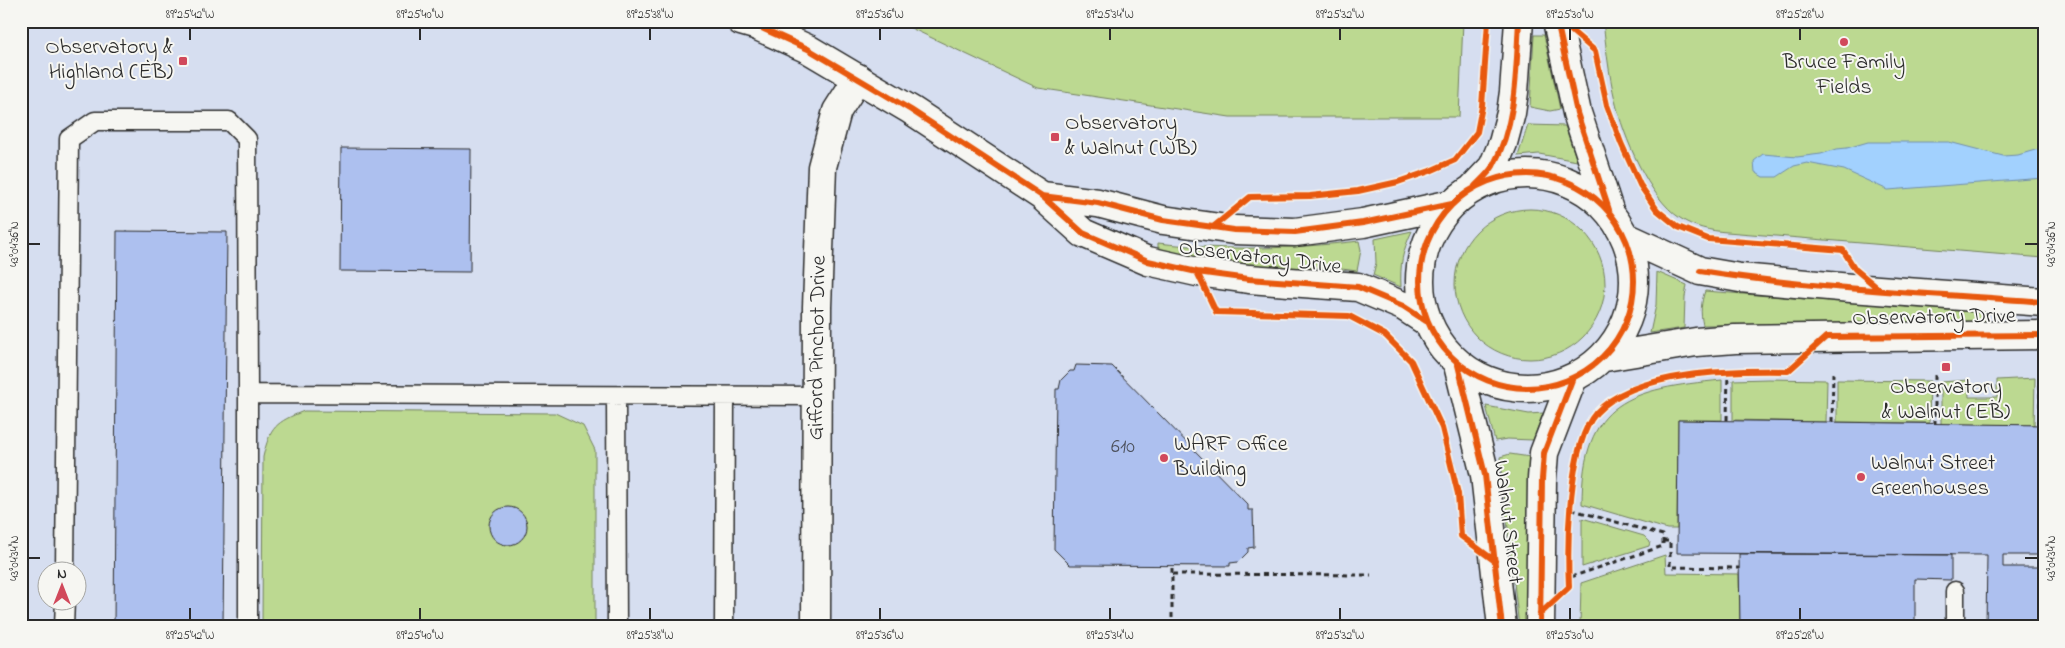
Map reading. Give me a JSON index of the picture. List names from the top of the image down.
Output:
{
  "streets": {
    "street": ["Observatory Drive", "Gifford Pinchot Drive", "Walnut Street"]
  },
  "crossings": [
    ["Observatory Drive", "Gifford Pinchot Drive"]
  ],
  "places": {
    "other": ["Bruce Family Fields", "WARF Office Building", "Walnut Street Greenhouses"],
    "transit": ["Observatory & Highland (EB)", "Observatory & Walnut (WB)", "Observatory & Walnut (EB)"]
  },
  "house_numbers": ["610"],
  "north": "top",
  "coordinates": [
    "89°25'42\"W",
    "89°25'40\"W",
    "89°25'38\"W",
    "89°25'36\"W",
    "89°25'34\"W",
    "89°25'32\"W",
    "89°25'30\"W",
    "89°25'28\"W",
    "43°04'36\"N",
    "43°04'34\"N"
  ]
}
